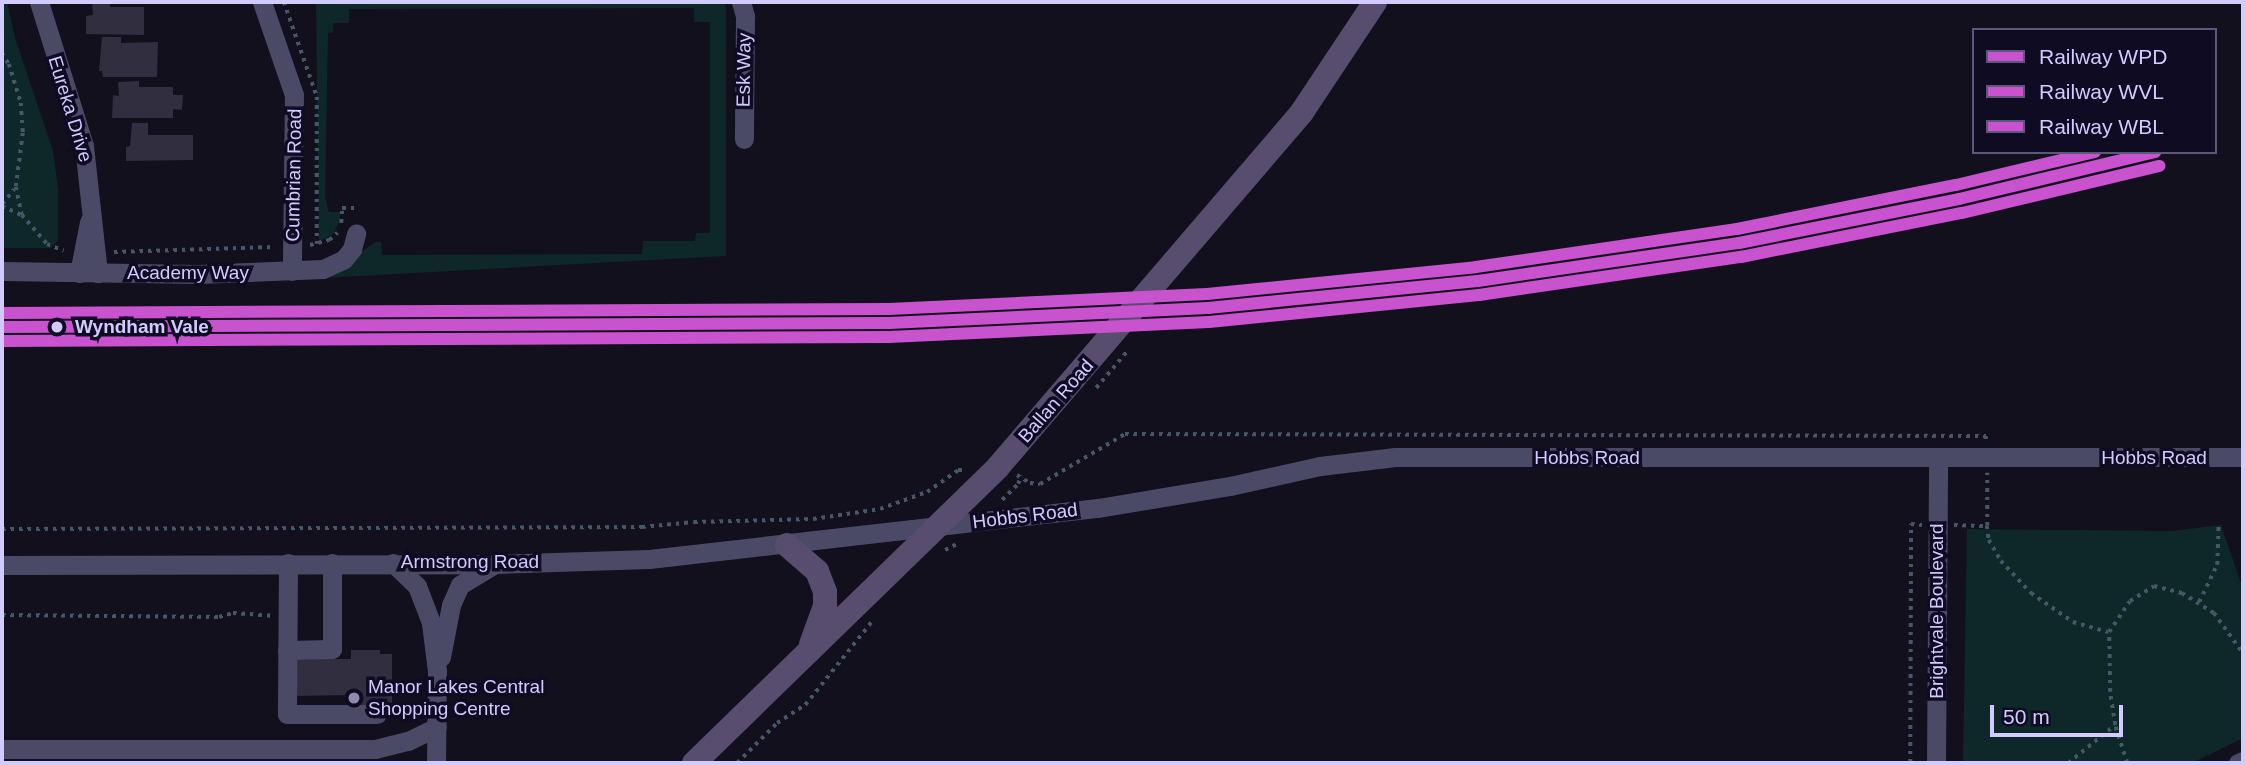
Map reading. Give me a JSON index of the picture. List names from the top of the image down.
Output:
{
  "streets": {
    "main road": ["Ballan Road"],
    "street": [
      "Esk Way",
      "Eureka Drive",
      "Cumbrian Road",
      "Academy Way",
      "Hobbs Road",
      "Armstrong Road",
      "Brightvale Boulevard"
    ]
  },
  "crossings": [
    ["Eureka Drive", "Academy Way"],
    ["Cumbrian Road", "Academy Way"],
    ["Ballan Road", "Hobbs Road"],
    ["Ballan Road", "Armstrong Road"],
    ["Hobbs Road", "Armstrong Road"],
    ["Hobbs Road", "Brightvale Boulevard"]
  ],
  "places": ["Wyndham Vale", "Manor Lakes Central Shopping Centre"],
  "lines": ["rail line WPD", "rail line WBL", "rail line WVL"],
  "legend": ["Railway WPD", "Railway WVL", "Railway WBL"],
  "scale_bar": "50 m"
}
